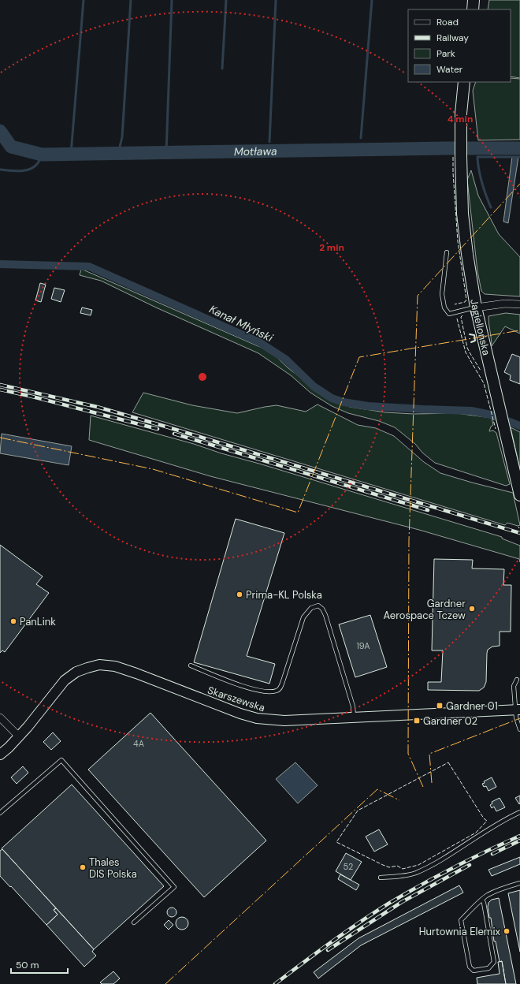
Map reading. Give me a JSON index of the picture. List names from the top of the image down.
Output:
{
  "streets": {
    "main road": ["Jagiellońska"],
    "street": ["Skarszewska"]
  },
  "water": ["Motława", "Kanał Młyński"],
  "places": {
    "other": [
      "Prima-KL Polska",
      "Gardner Aerospace Tczew",
      "PanLink",
      "Thales DIS Polska",
      "Hurtownia Elemix"
    ],
    "transit": ["Gardner 01", "Gardner 02"]
  },
  "house_numbers": ["19A", "4A", "52"],
  "legend": [
    "Road",
    "Railway",
    "Park",
    "Water"
  ],
  "scale_bar": "50 m",
  "rings": ["4 min", "2 min"]
}
